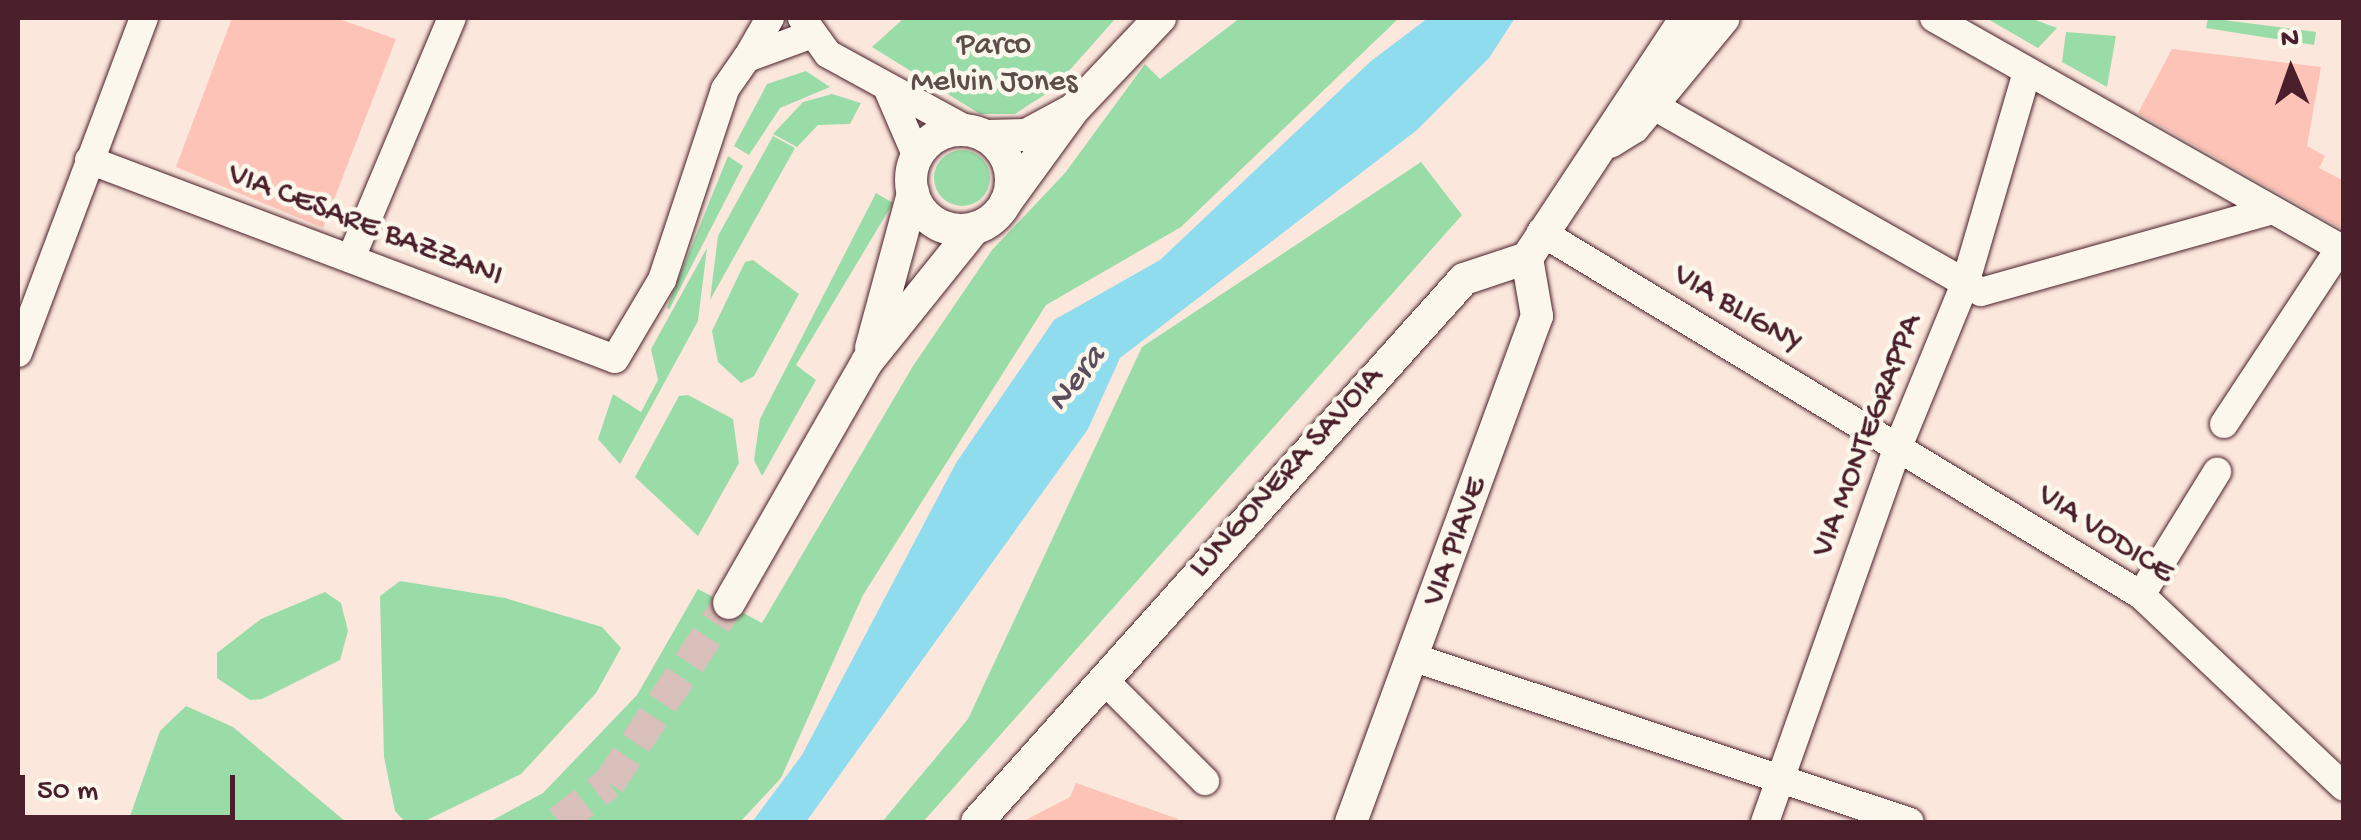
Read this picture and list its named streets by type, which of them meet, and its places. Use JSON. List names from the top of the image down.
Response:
{
  "streets": {
    "street": [
      "VIA CESARE BAZZANI",
      "VIA BLIGNY",
      "VIA MONTEGRAPPA",
      "LUNGONERA SAVOIA",
      "VIA VODICE",
      "VIA PIAVE"
    ]
  },
  "crossings": [
    ["VIA BLIGNY", "VIA MONTEGRAPPA"],
    ["VIA BLIGNY", "LUNGONERA SAVOIA"],
    ["VIA BLIGNY", "VIA VODICE"],
    ["VIA BLIGNY", "VIA PIAVE"],
    ["VIA MONTEGRAPPA", "VIA VODICE"],
    ["LUNGONERA SAVOIA", "VIA PIAVE"]
  ],
  "water": ["Nera"],
  "parks": ["Parco Melvin Jones"],
  "scale_bar": "50 m",
  "north": "top"
}
